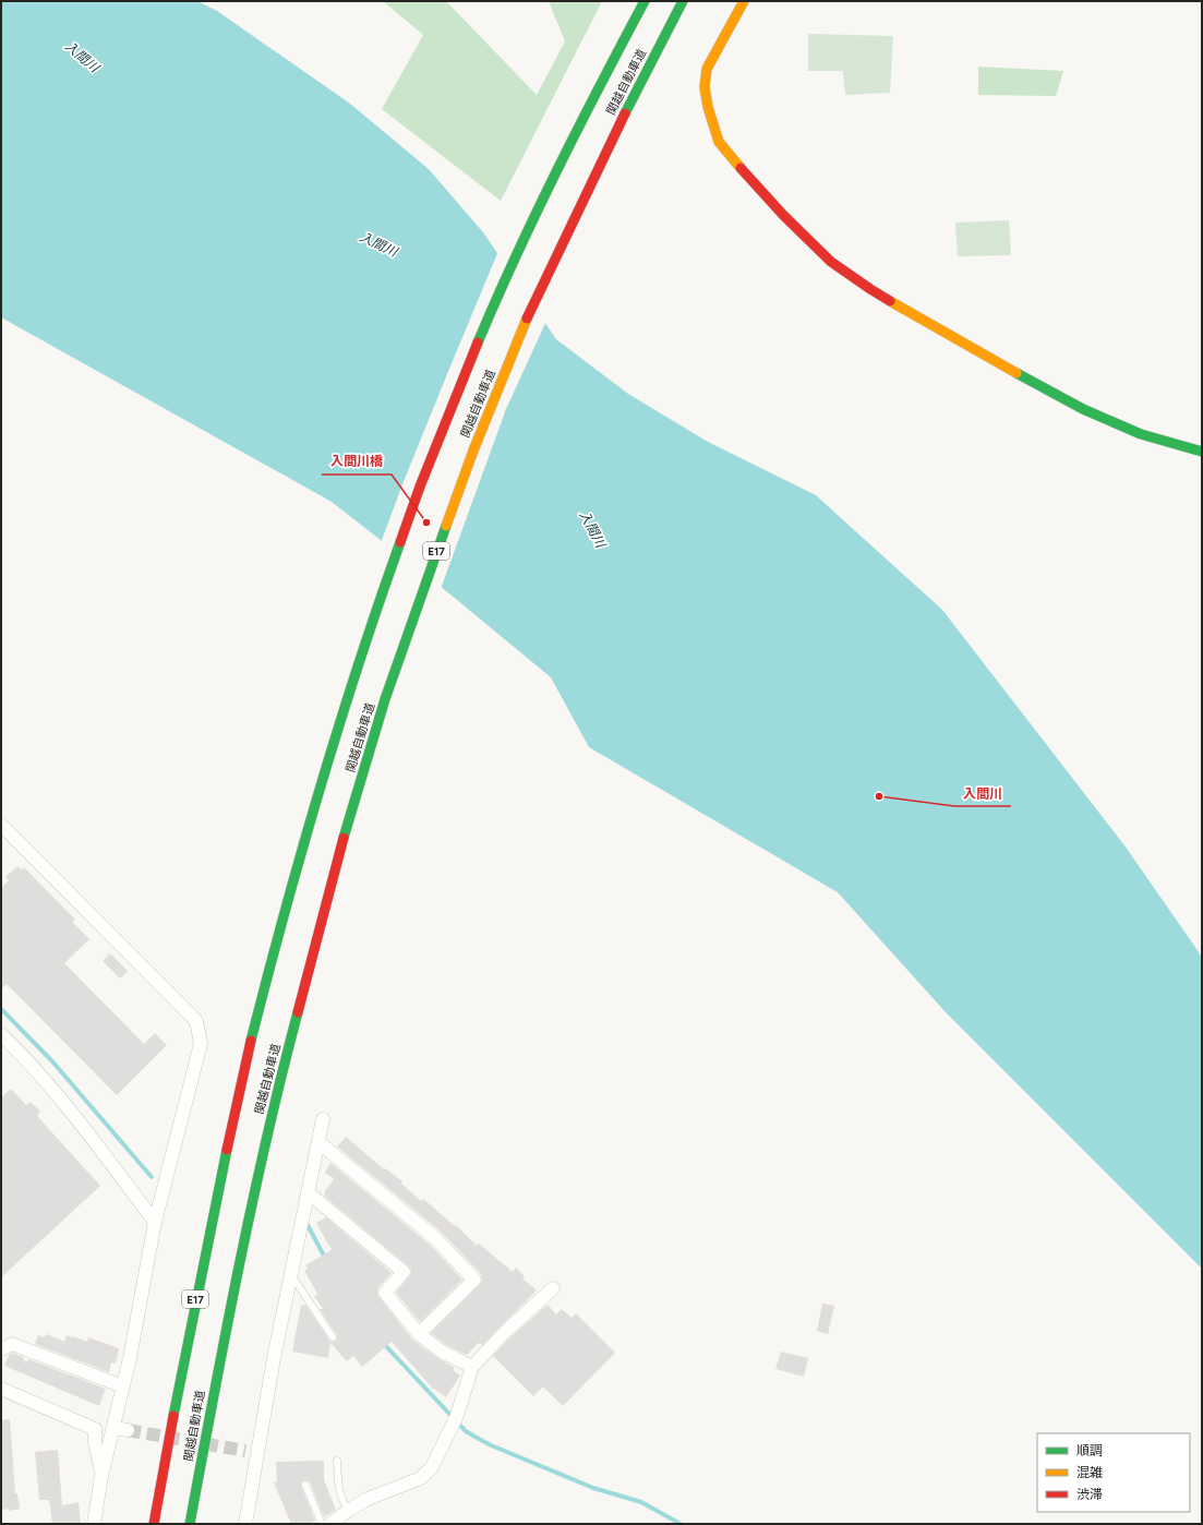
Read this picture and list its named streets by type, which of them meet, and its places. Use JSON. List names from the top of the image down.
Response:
{
  "streets": {
    "main road": ["関越自動車道", "E17"]
  },
  "water": ["入間川"],
  "places": ["入間川橋", "入間川"],
  "legend": ["順調", "混雑", "渋滞"]
}
